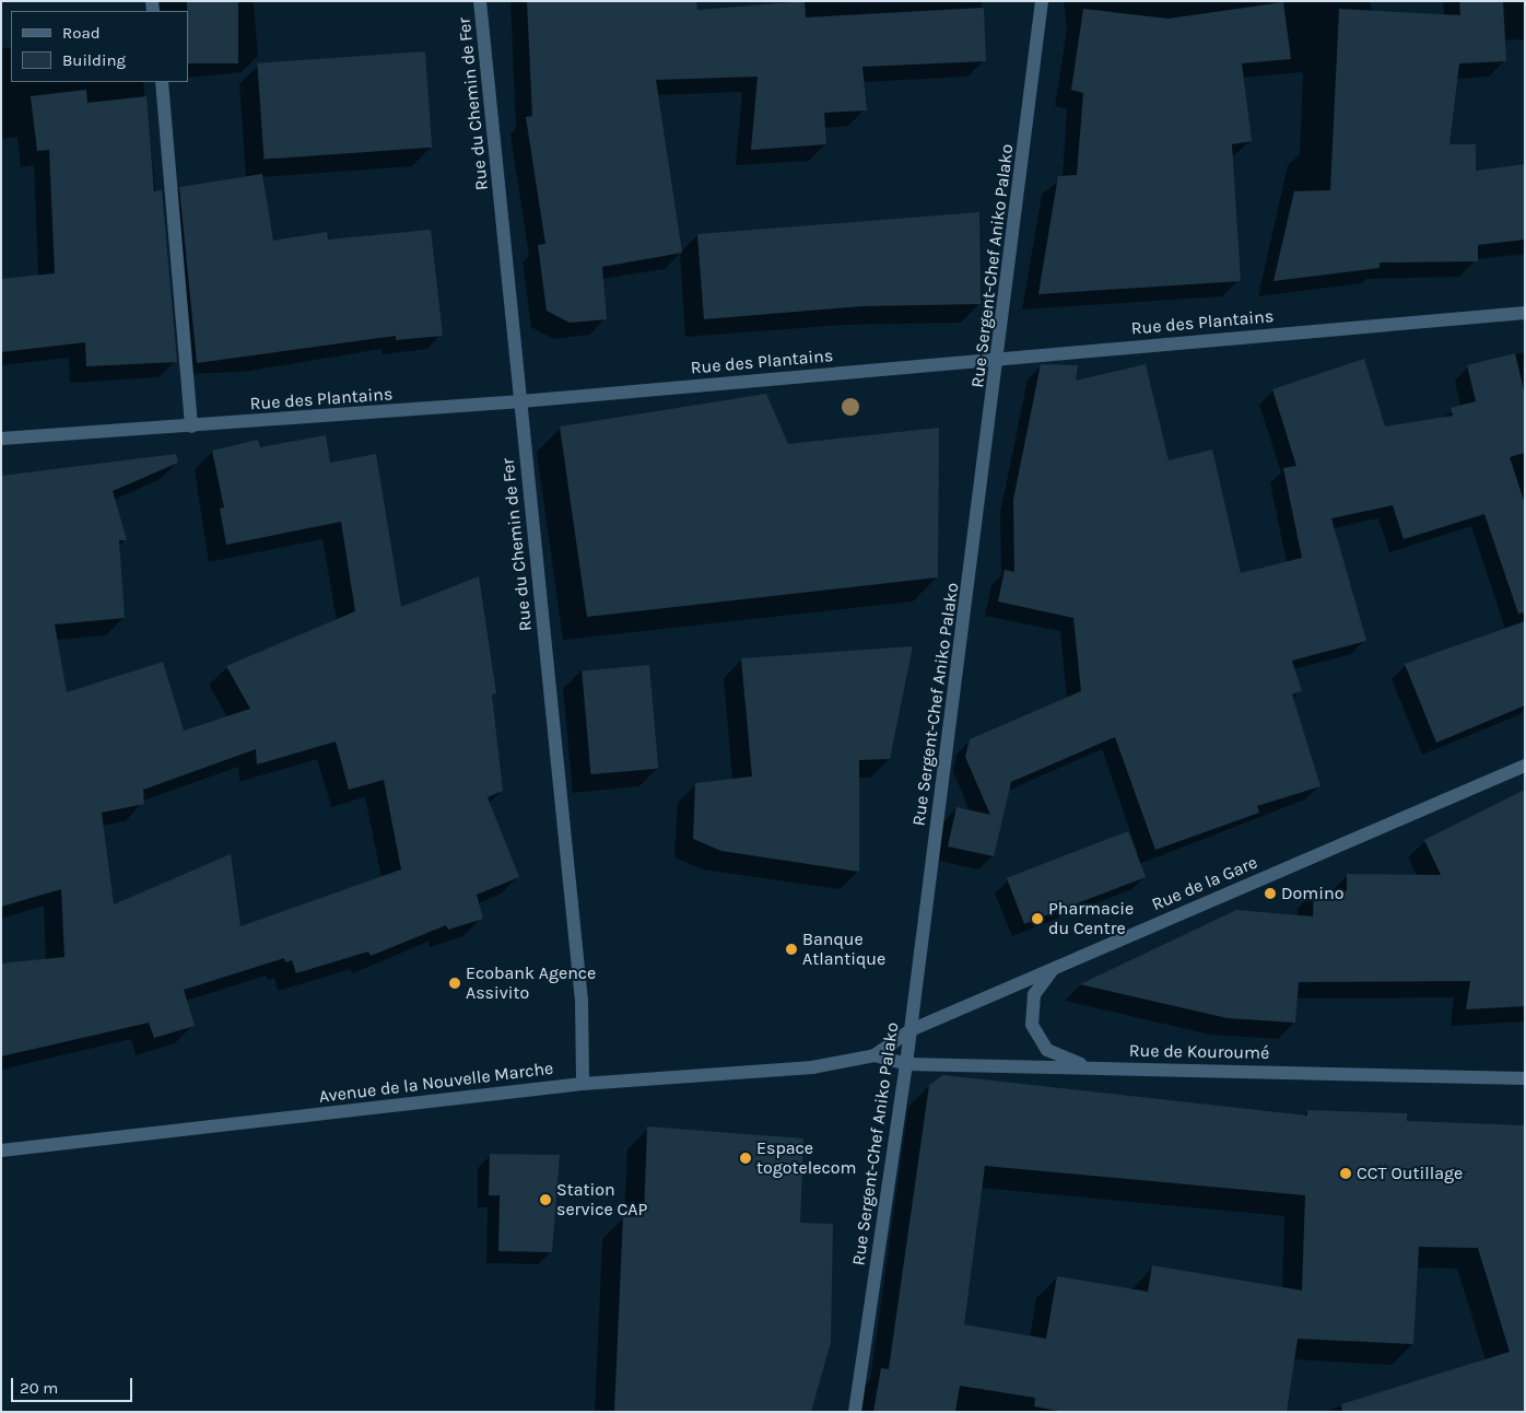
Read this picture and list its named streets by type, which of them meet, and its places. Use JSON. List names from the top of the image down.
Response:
{
  "streets": {
    "street": [
      "Rue du Chemin de Fer",
      "Rue Sergent-Chef Aniko Palako",
      "Rue des Plantains",
      "Rue de la Gare",
      "Rue de Kouroumé",
      "Avenue de la Nouvelle Marche"
    ]
  },
  "crossings": [
    ["Rue du Chemin de Fer", "Rue des Plantains"],
    ["Rue du Chemin de Fer", "Avenue de la Nouvelle Marche"],
    ["Rue Sergent-Chef Aniko Palako", "Rue des Plantains"],
    ["Rue Sergent-Chef Aniko Palako", "Rue de la Gare"],
    ["Rue Sergent-Chef Aniko Palako", "Rue de Kouroumé"],
    ["Rue de la Gare", "Rue de Kouroumé"],
    ["Rue de la Gare", "Avenue de la Nouvelle Marche"],
    ["Rue de Kouroumé", "Avenue de la Nouvelle Marche"]
  ],
  "places": [
    "Domino",
    "Pharmacie du Centre",
    "Banque Atlantique",
    "Ecobank Agence Assivito",
    "Espace togotelecom",
    "CCT Outillage",
    "Station service CAP"
  ],
  "legend": ["Road", "Building"],
  "scale_bar": "20 m"
}
